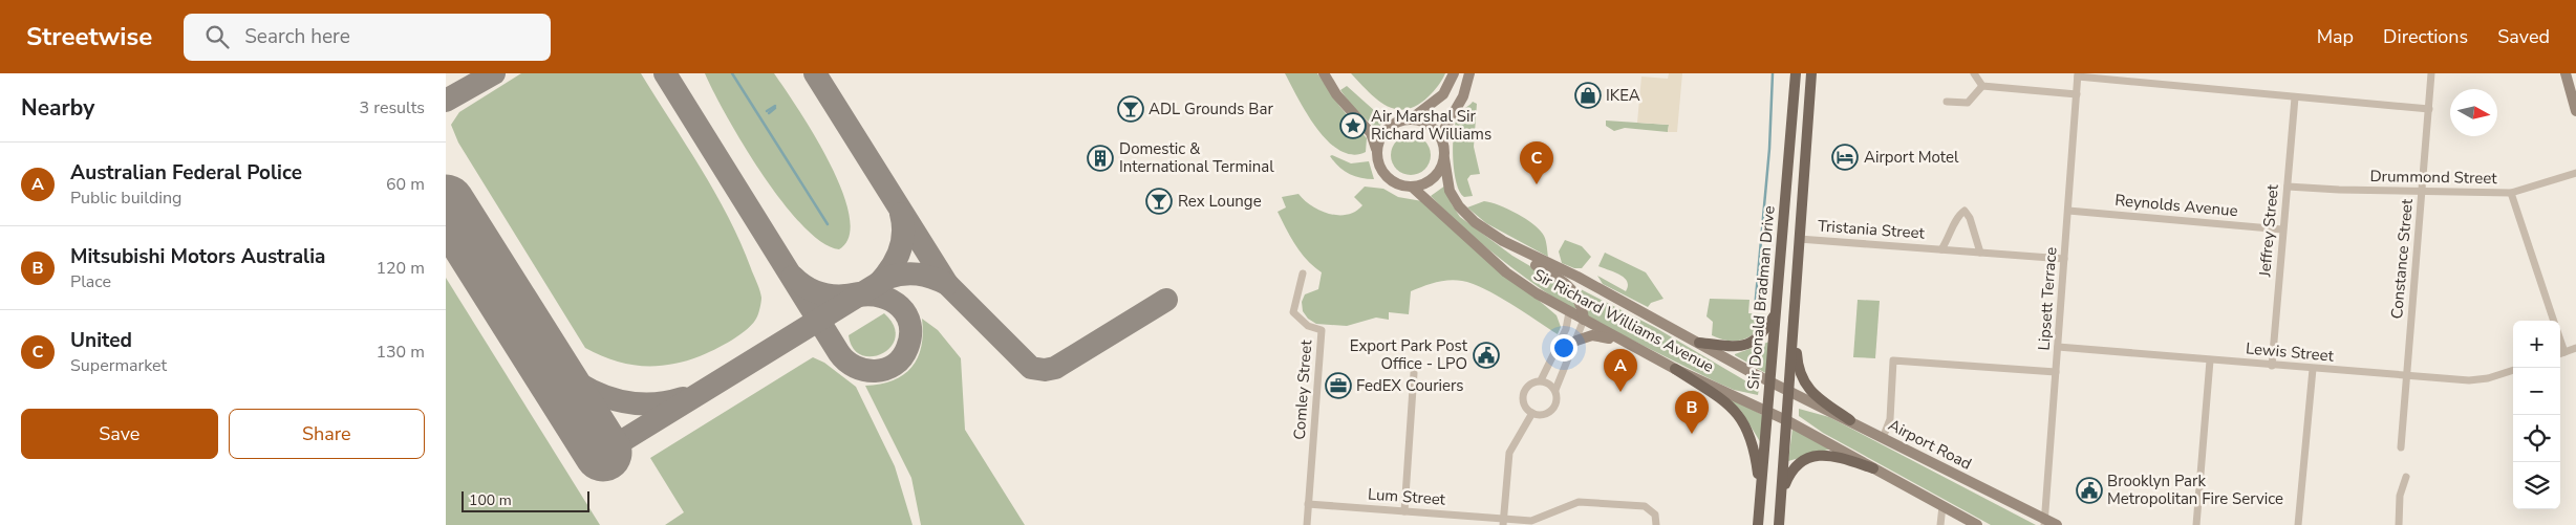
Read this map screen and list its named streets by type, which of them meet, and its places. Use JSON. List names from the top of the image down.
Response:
{
  "streets": {
    "main road": ["Sir Donald Bradman Drive", "Sir Richard Williams Avenue", "Airport Road"],
    "street": [
      "Drummond Street",
      "Reynolds Avenue",
      "Tristania Street",
      "Jeffrey Street",
      "Constance Street",
      "Lipsett Terrace",
      "Lewis Street",
      "Comley Street",
      "Lum Street"
    ]
  },
  "crossings": [
    ["Drummond Street", "Jeffrey Street"],
    ["Drummond Street", "Constance Street"],
    ["Reynolds Avenue", "Jeffrey Street"],
    ["Reynolds Avenue", "Lipsett Terrace"],
    ["Tristania Street", "Sir Donald Bradman Drive"],
    ["Tristania Street", "Lipsett Terrace"],
    ["Jeffrey Street", "Lewis Street"],
    ["Constance Street", "Lewis Street"],
    ["Sir Donald Bradman Drive", "Sir Richard Williams Avenue"],
    ["Sir Donald Bradman Drive", "Airport Road"],
    ["Lipsett Terrace", "Lewis Street"],
    ["Lipsett Terrace", "Airport Road"],
    ["Sir Richard Williams Avenue", "Airport Road"],
    ["Comley Street", "Lum Street"]
  ],
  "places": {
    "shop": ["IKEA"],
    "bar": ["ADL Grounds Bar", "Rex Lounge"],
    "place": ["Air Marshal Sir Richard Williams"],
    "hotel": ["Airport Motel"],
    "building": ["Domestic & International Terminal"],
    "public building": ["Export Park Post Office - LPO", "Brooklyn Park Metropolitan Fire Service"],
    "office": ["FedEX Couriers"]
  },
  "scale_bar": "100 m",
  "north": "right",
  "page": {
    "header": "Streetwise",
    "search": "Search here",
    "nav": ["Map", "Directions", "Saved"],
    "heading": ["Nearby", "3 results"],
    "list": [
      {
        "mark": "A",
        "name": "Australian Federal Police",
        "note": "Public building",
        "value": "60 m"
      },
      {
        "mark": "B",
        "name": "Mitsubishi Motors Australia",
        "note": "Place",
        "value": "120 m"
      },
      {
        "mark": "C",
        "name": "United",
        "note": "Supermarket",
        "value": "130 m"
      }
    ],
    "pins": ["C", "A", "B"],
    "map_buttons": ["+", "−"],
    "buttons": ["Save", "Share"],
    "scale": "100 m"
  }
}
